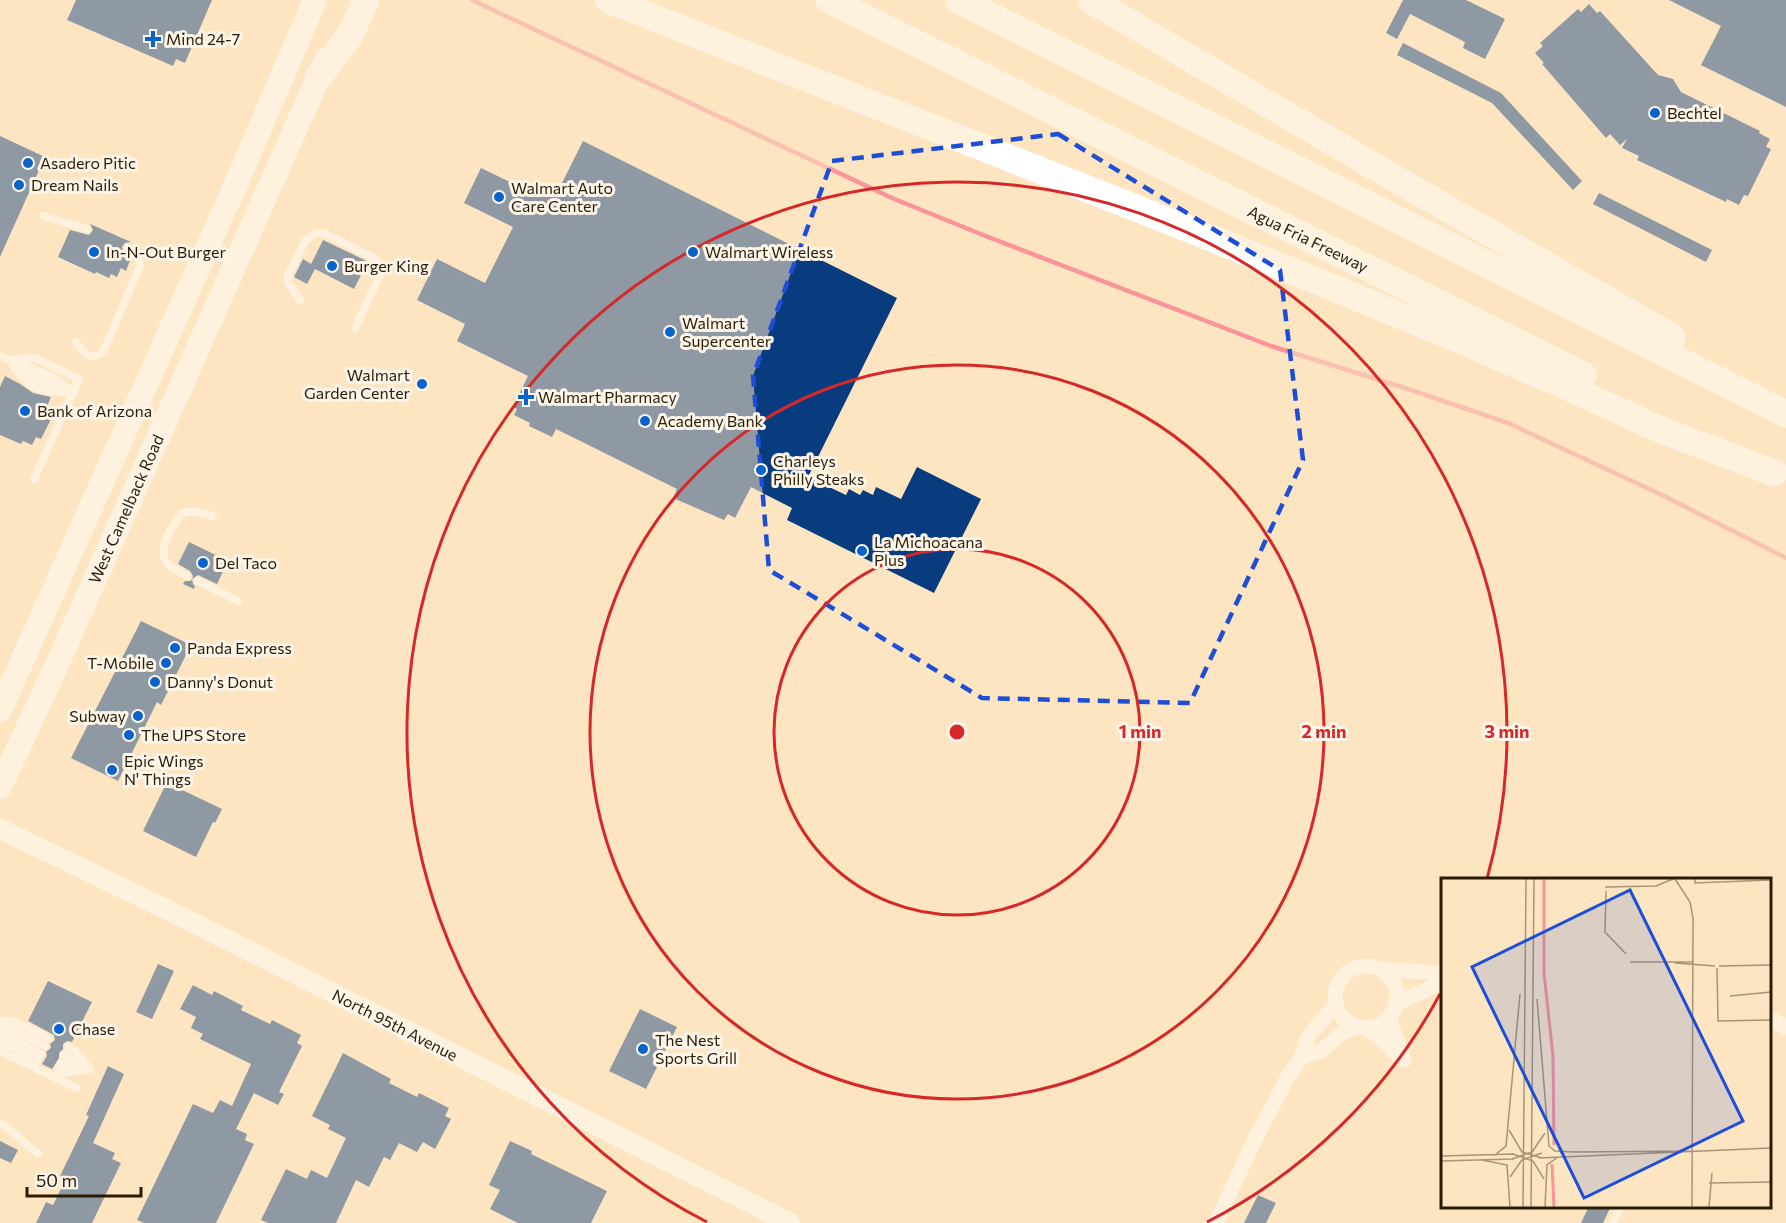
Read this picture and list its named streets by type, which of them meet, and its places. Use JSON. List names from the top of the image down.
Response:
{
  "streets": {
    "highway": ["Agua Fria Freeway"],
    "main road": ["West Camelback Road"],
    "street": ["North 95th Avenue"]
  },
  "places": {
    "health": ["Mind 24-7", "Walmart Pharmacy"],
    "other": [
      "Bechtel",
      "Asadero Pitic",
      "Dream Nails",
      "Walmart Auto Care Center",
      "In-N-Out Burger",
      "Walmart Wireless",
      "Burger King",
      "Walmart Supercenter",
      "Walmart Garden Center",
      "Bank of Arizona",
      "Academy Bank",
      "Charleys Philly Steaks",
      "La Michoacana Plus",
      "Del Taco",
      "Panda Express",
      "T-Mobile",
      "Danny's Donut",
      "Subway",
      "The UPS Store",
      "Epic Wings N' Things",
      "Chase",
      "The Nest Sports Grill"
    ]
  },
  "scale_bar": "50 m",
  "rings": ["1 min", "2 min", "3 min"]
}
